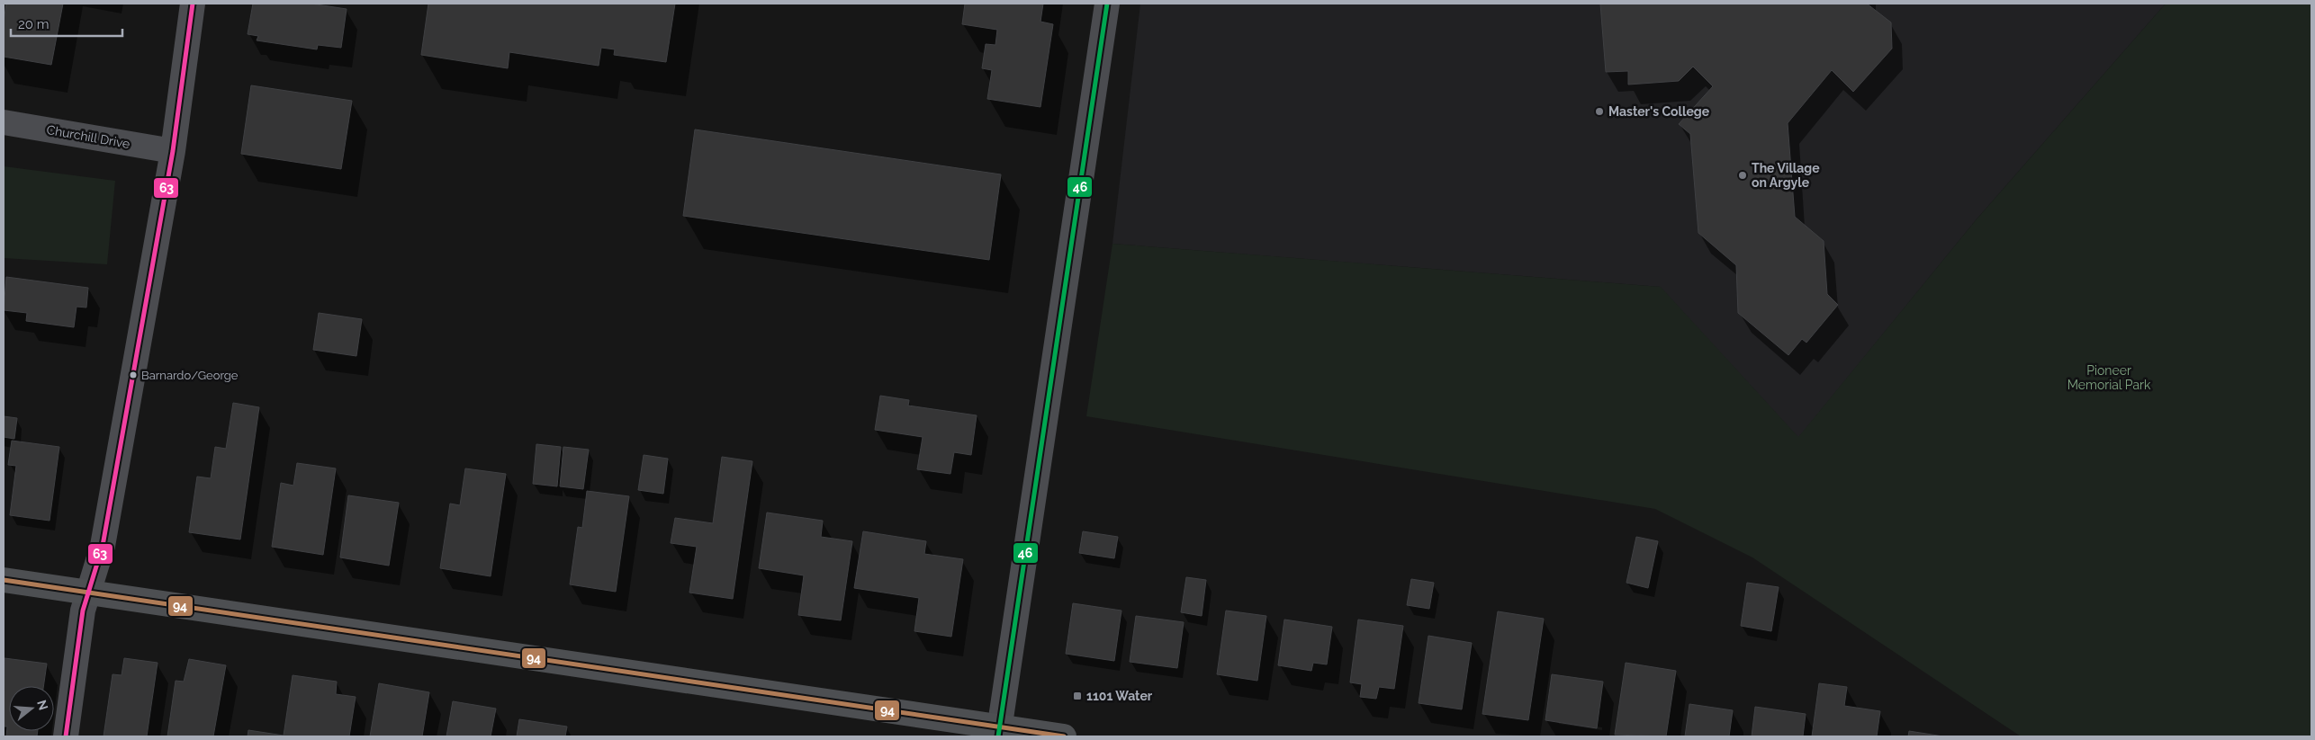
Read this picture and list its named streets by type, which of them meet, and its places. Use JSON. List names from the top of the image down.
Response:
{
  "streets": {
    "street": ["Churchill Drive"]
  },
  "parks": ["Pioneer Memorial Park"],
  "places": {
    "other": ["Master's College", "The Village on Argyle", "Barnardo/George"],
    "transit": ["1101 Water"]
  },
  "lines": ["transit line 63", "transit line 46", "transit line 94"],
  "scale_bar": "20 m",
  "north": "right"
}
